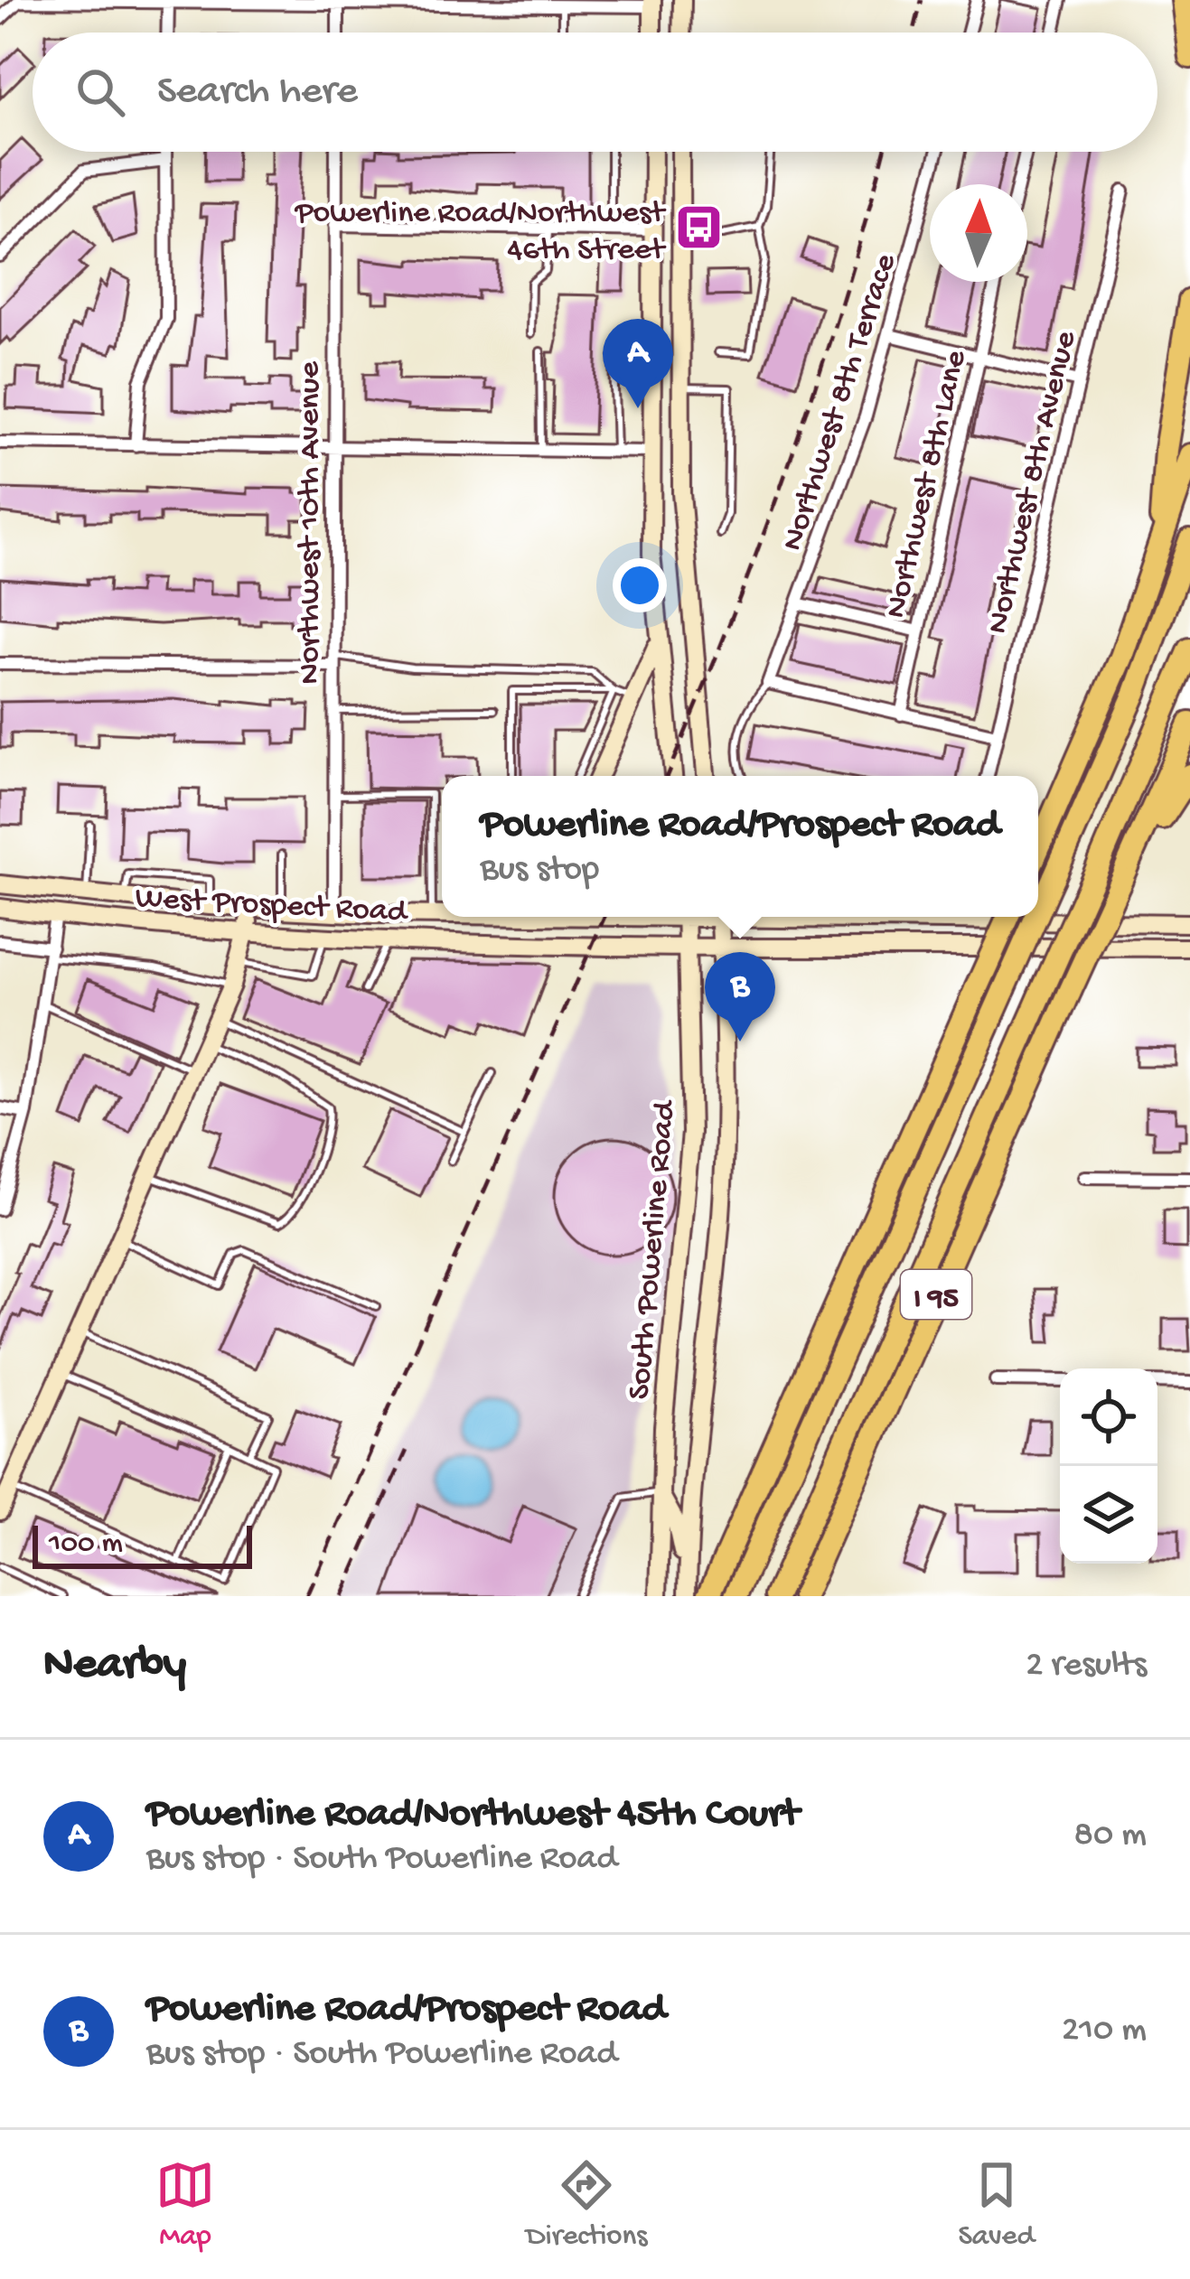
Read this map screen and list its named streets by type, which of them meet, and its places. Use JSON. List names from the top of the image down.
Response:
{
  "streets": {
    "highway": ["I 95"],
    "main road": ["West Prospect Road", "South Powerline Road"],
    "street": [
      "Northwest 8th Terrace",
      "Northwest 8th Avenue",
      "Northwest 8th Lane",
      "Northwest 10th Avenue"
    ]
  },
  "crossings": [
    ["Northwest 10th Avenue", "West Prospect Road"],
    ["West Prospect Road", "South Powerline Road"]
  ],
  "places": {
    "bus stop": ["Powerline Road/Northwest 46th Street"]
  },
  "scale_bar": "100 m",
  "north": "top",
  "page": {
    "search": "Search here",
    "pins": ["A", "B"],
    "popup": ["Powerline Road/Prospect Road", "Bus stop"],
    "scale": "100 m",
    "heading": ["Nearby", "2 results"],
    "list": [
      {
        "mark": "A",
        "name": "Powerline Road/Northwest 45th Court",
        "note": "Bus stop · South Powerline Road",
        "value": "80 m"
      },
      {
        "mark": "B",
        "name": "Powerline Road/Prospect Road",
        "note": "Bus stop · South Powerline Road",
        "value": "210 m"
      }
    ],
    "nav": ["Map", "Directions", "Saved"]
  }
}
